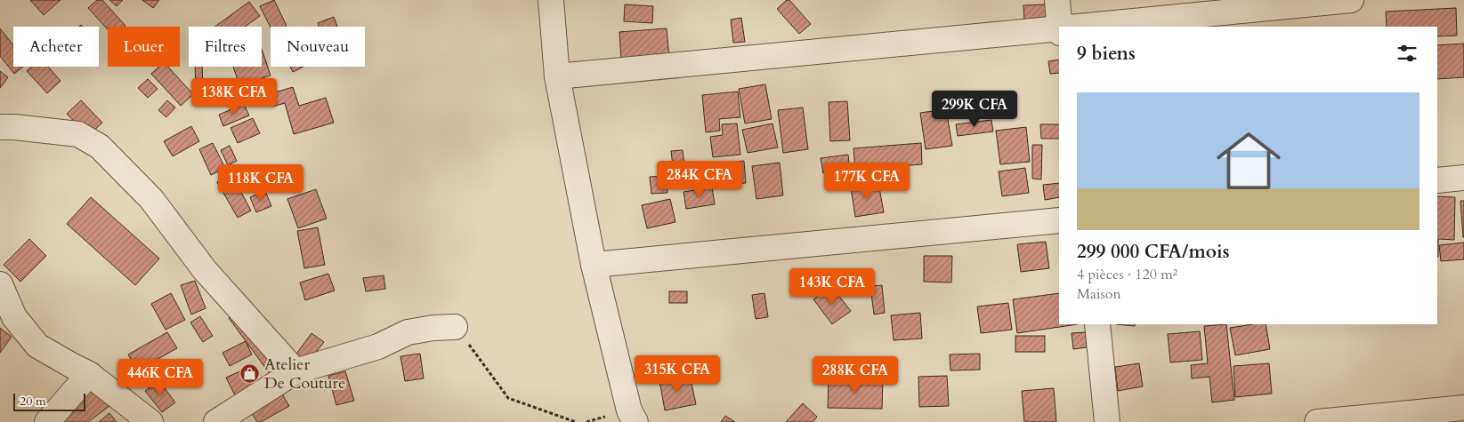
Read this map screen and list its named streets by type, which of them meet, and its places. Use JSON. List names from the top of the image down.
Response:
{
  "places": {
    "shop": ["Atelier De Couture"]
  },
  "scale_bar": "20 m",
  "page": {
    "chip": [
      "Acheter",
      "Louer",
      "Filtres",
      "Nouveau"
    ],
    "heading": "9 biens",
    "price": [
      "138K CFA",
      "299K CFA",
      "284K CFA",
      "177K CFA",
      "118K CFA",
      "143K CFA",
      "315K CFA",
      "288K CFA",
      "446K CFA"
    ],
    "list": [
      {
        "name": "299 000 CFA/mois",
        "note": "4 pièces · 120 m² · Maison"
      }
    ],
    "scale": "20 m"
  }
}
